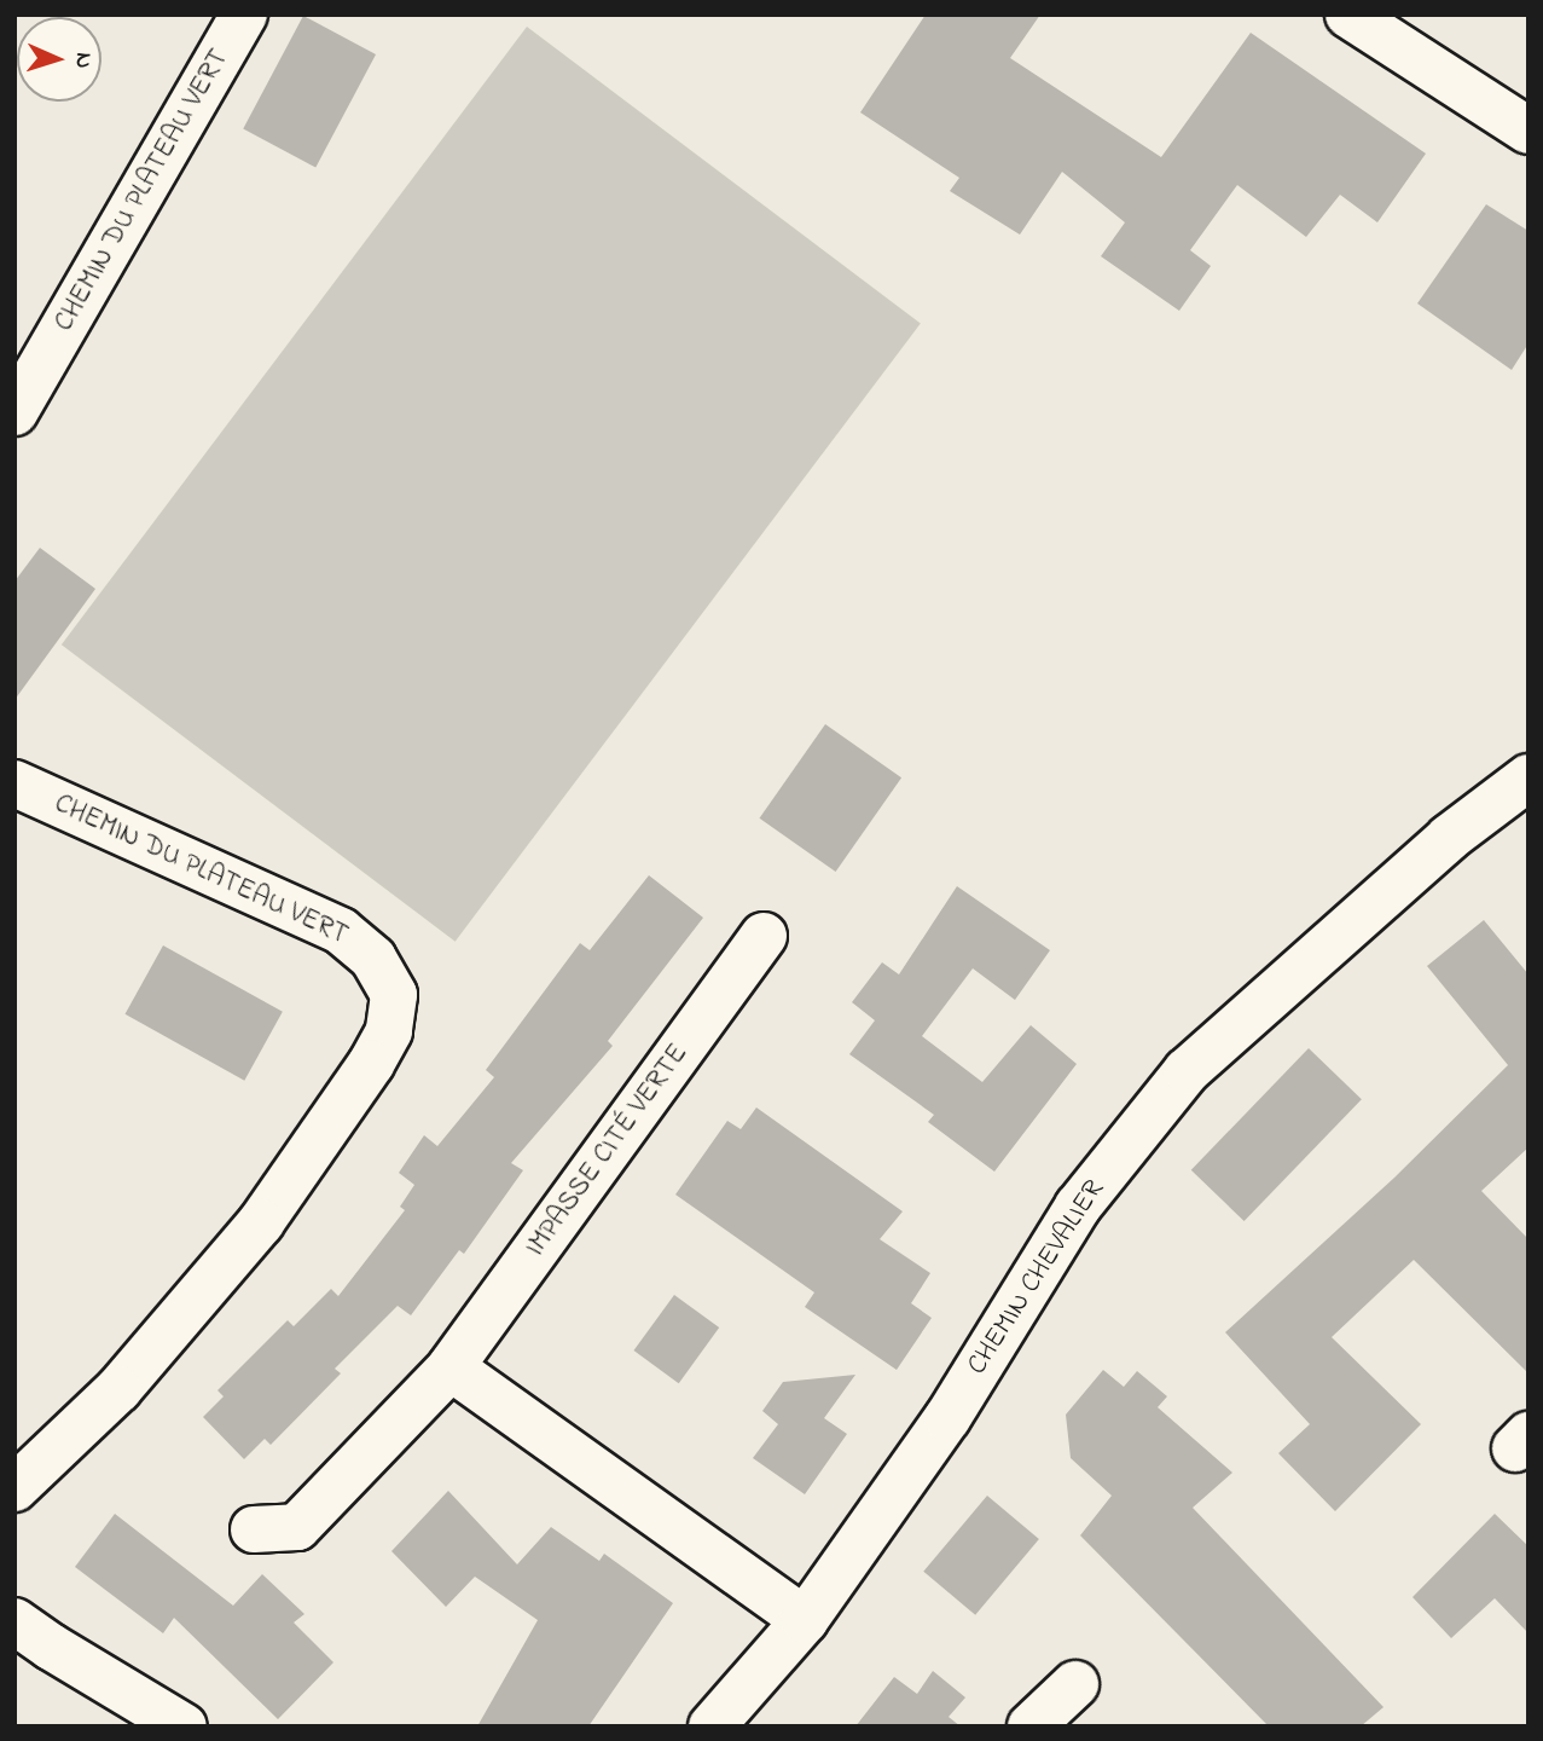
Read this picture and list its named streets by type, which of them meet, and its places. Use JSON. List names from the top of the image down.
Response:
{
  "streets": {
    "street": ["CHEMIN DU PLATEAU VERT", "IMPASSE CITÉ VERTE", "CHEMIN CHEVALIER"]
  },
  "north": "right"
}
